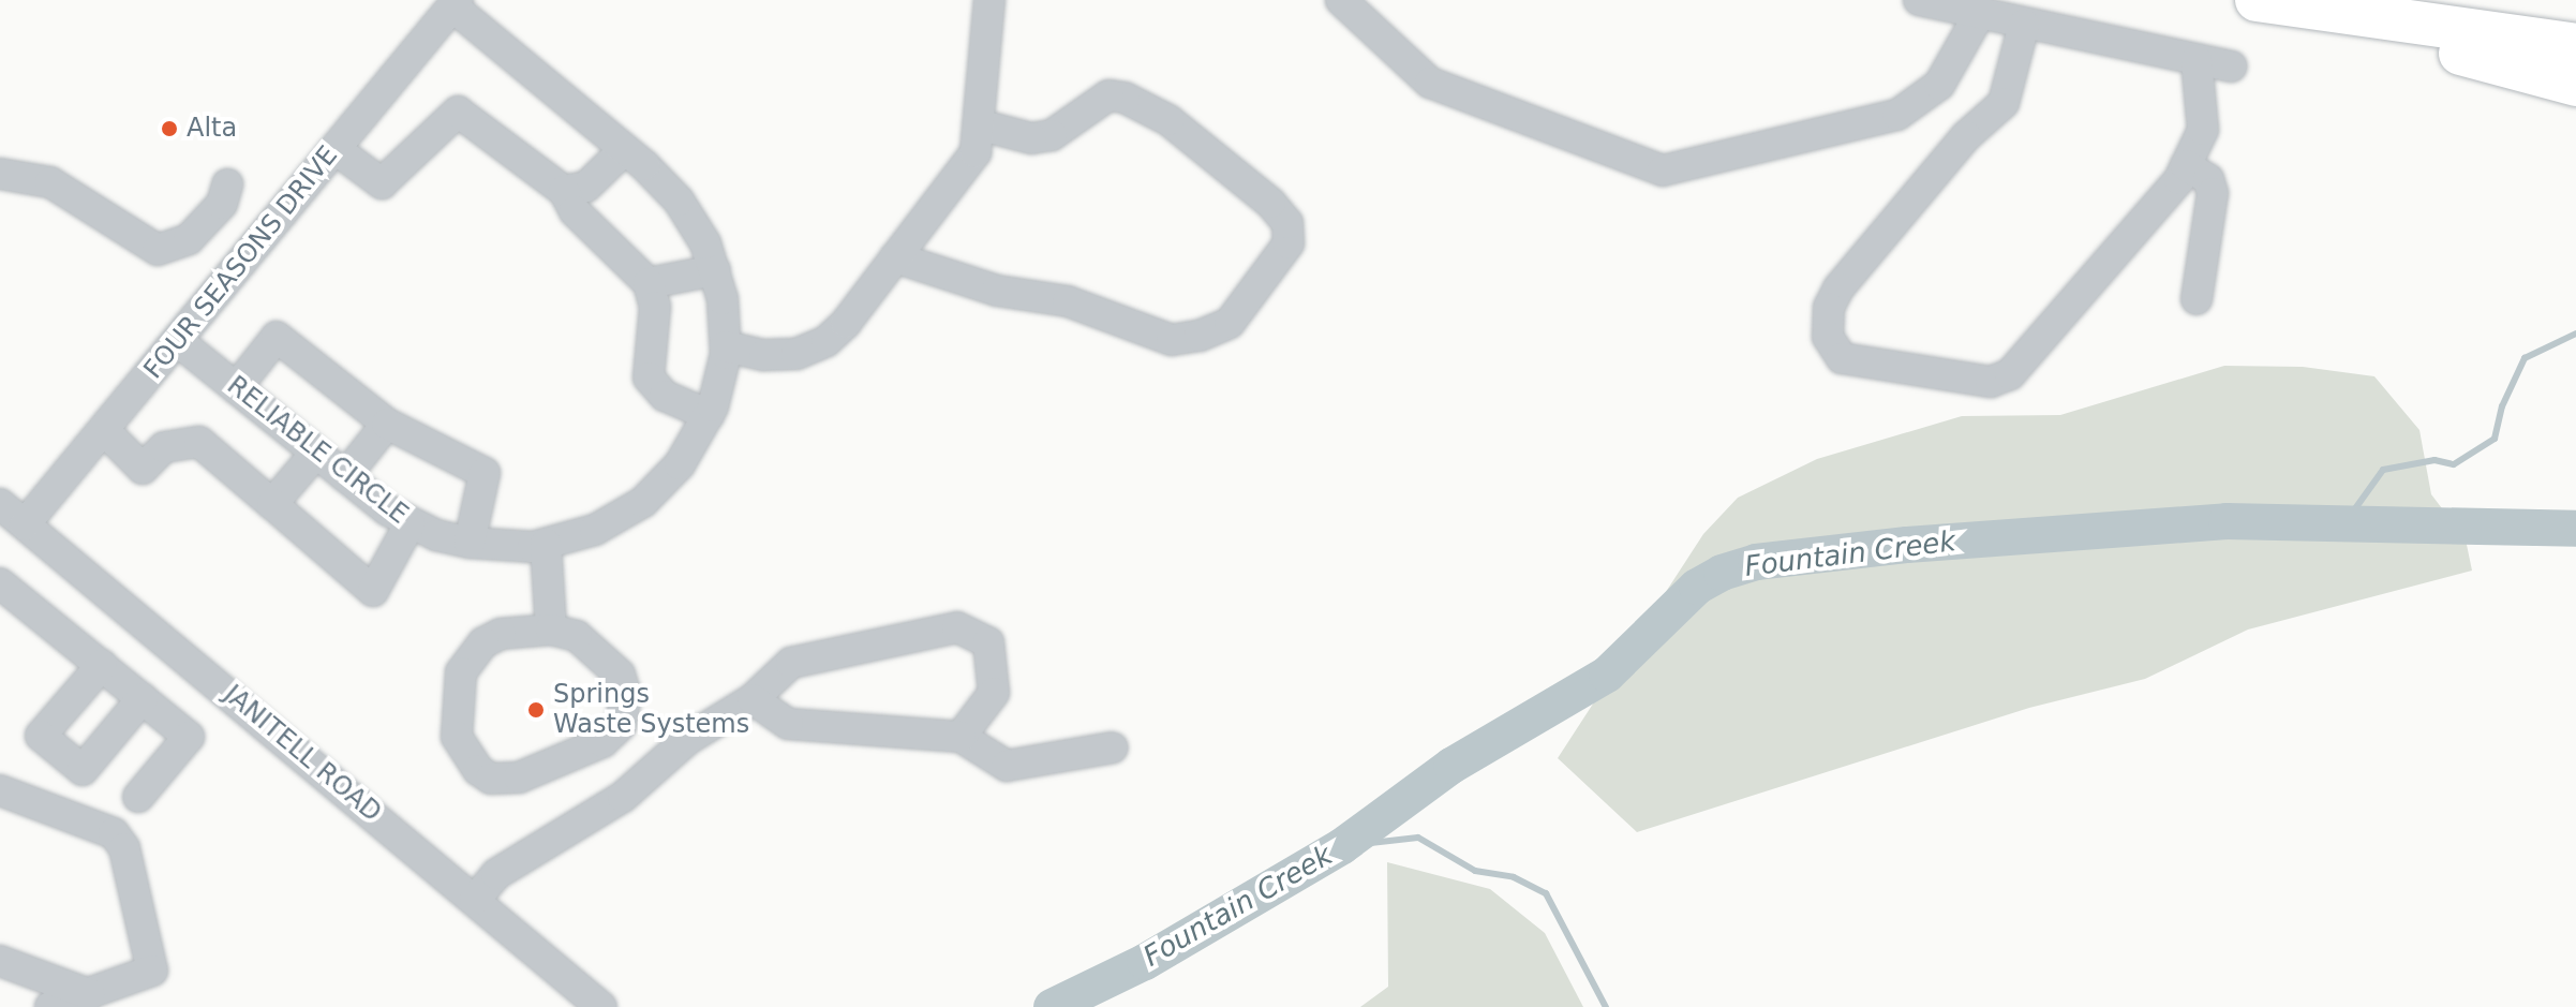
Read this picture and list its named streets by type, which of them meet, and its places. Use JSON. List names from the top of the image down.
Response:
{
  "streets": {
    "street": ["FOUR SEASONS DRIVE", "RELIABLE CIRCLE", "JANITELL ROAD"]
  },
  "crossings": [
    ["FOUR SEASONS DRIVE", "RELIABLE CIRCLE"],
    ["FOUR SEASONS DRIVE", "JANITELL ROAD"]
  ],
  "water": ["Fountain Creek"],
  "places": ["Alta", "Springs Waste Systems"]
}
